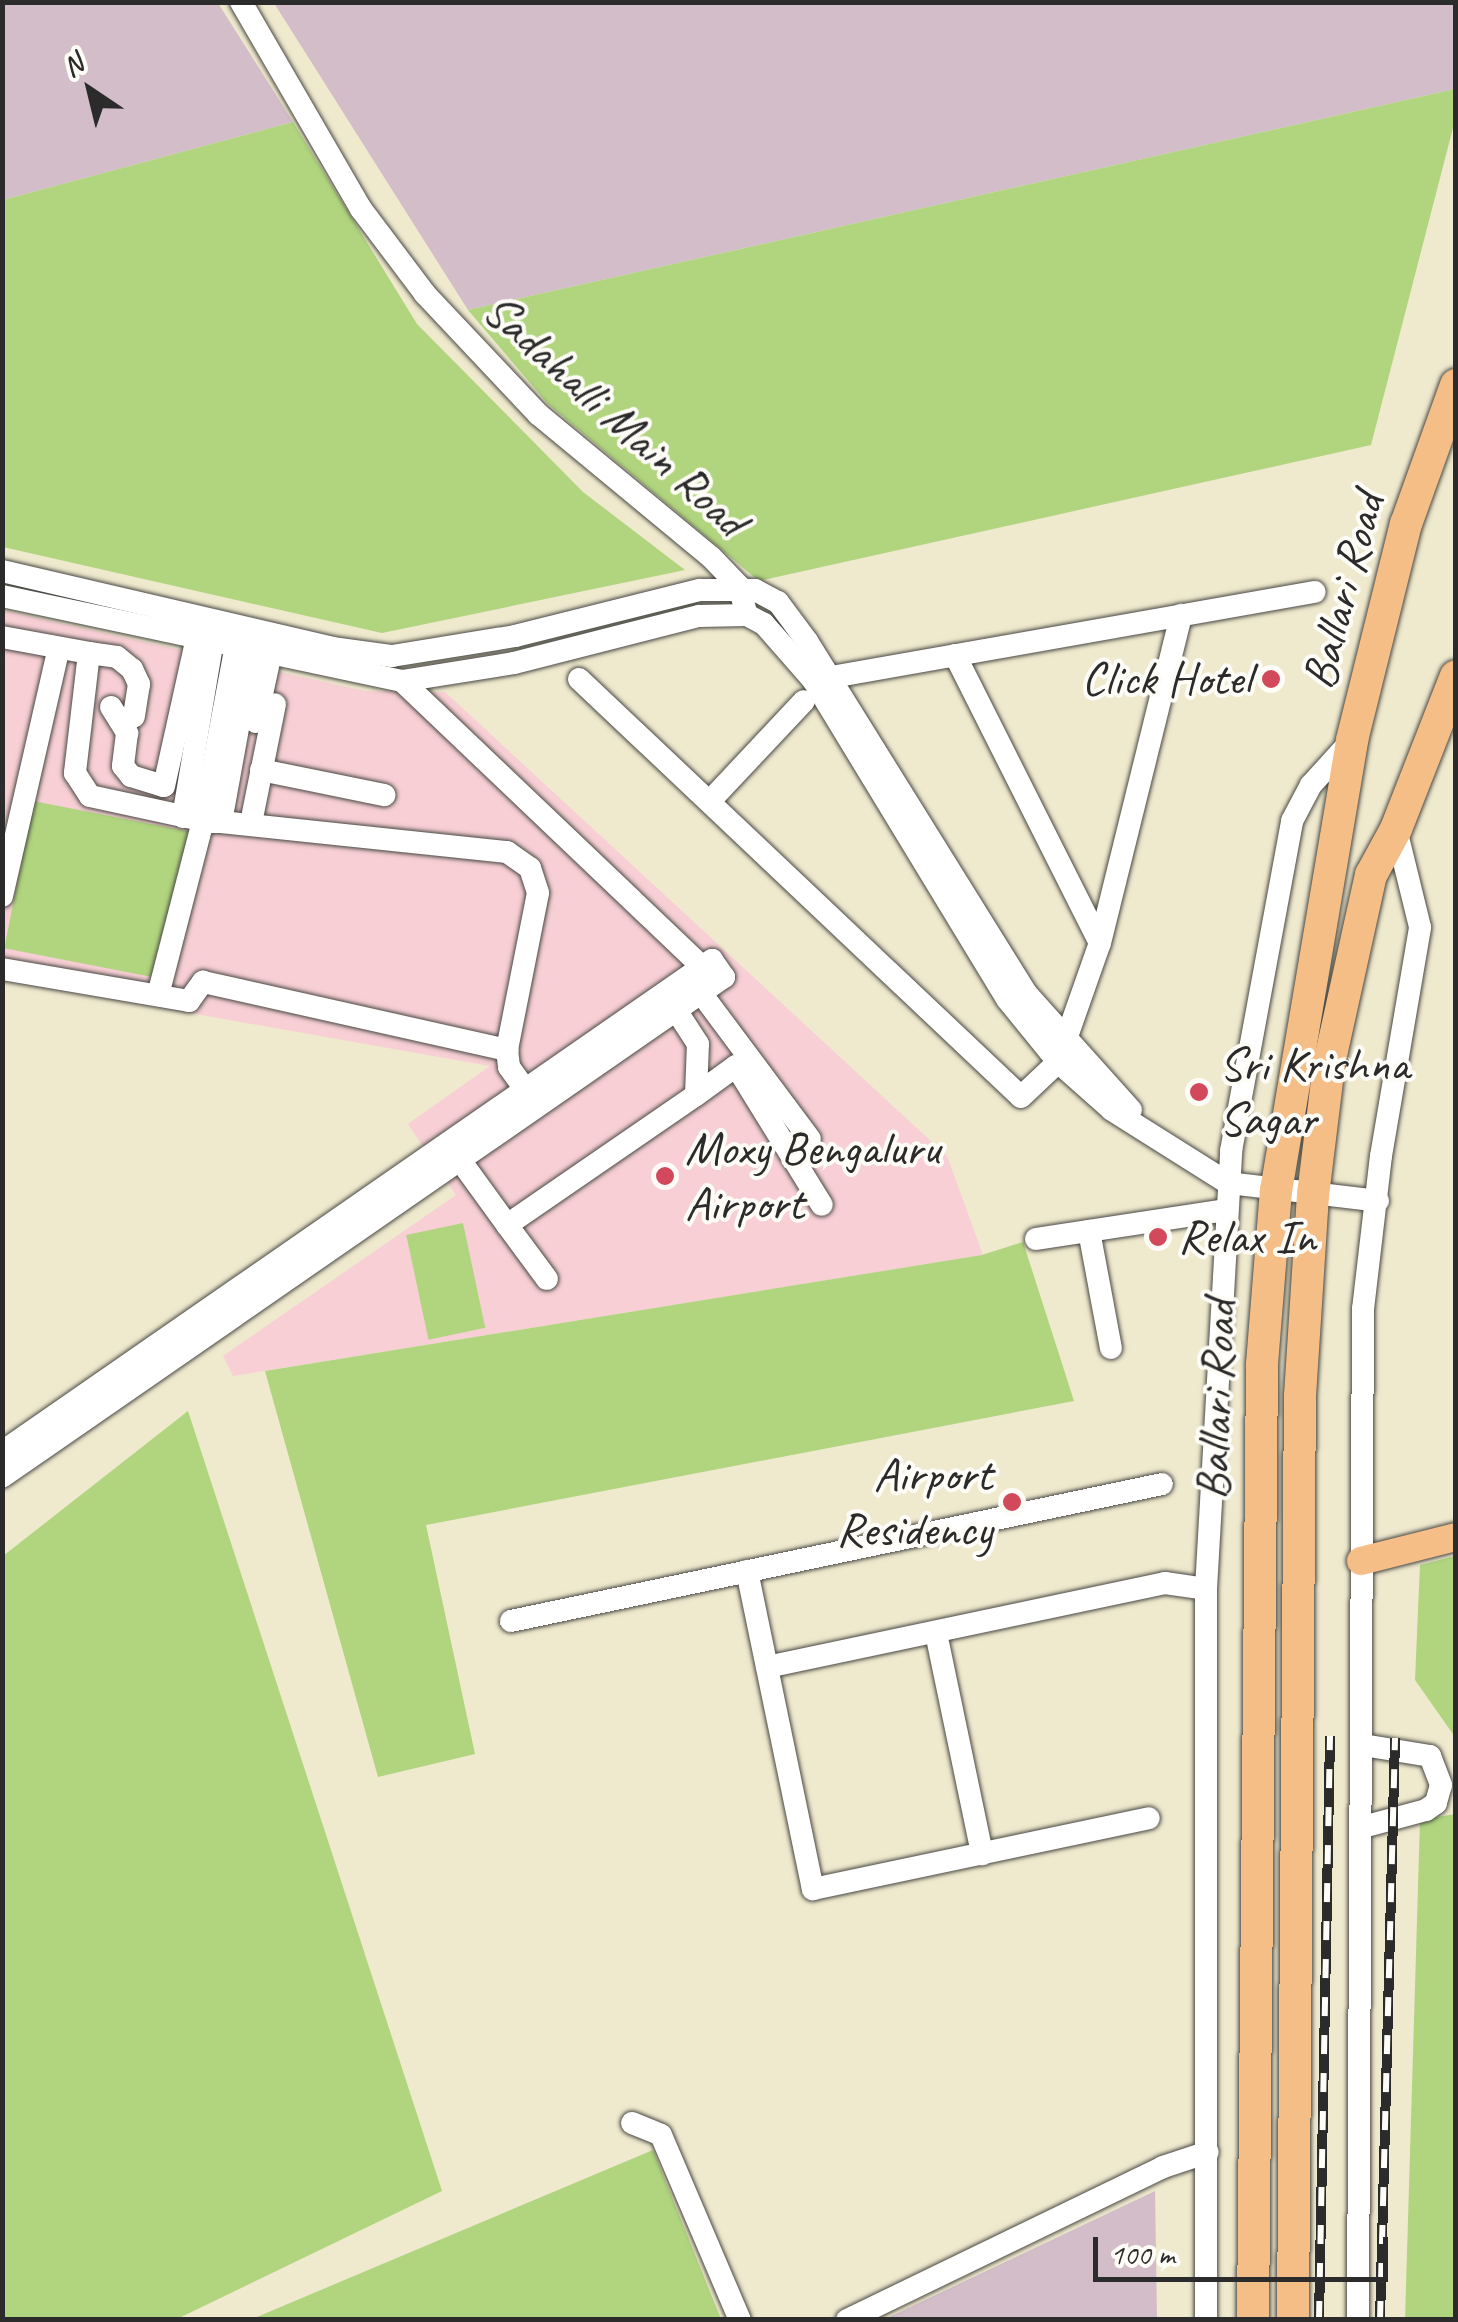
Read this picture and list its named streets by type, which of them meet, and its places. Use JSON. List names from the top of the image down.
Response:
{
  "streets": {
    "highway": ["Ballari Road"],
    "street": ["Sadahalli Main Road"]
  },
  "places": [
    "Click Hotel",
    "Sri Krishna Sagar",
    "Moxy Bengaluru Airport",
    "Relax In",
    "Airport Residency"
  ],
  "scale_bar": "100 m",
  "north": "top left"
}
